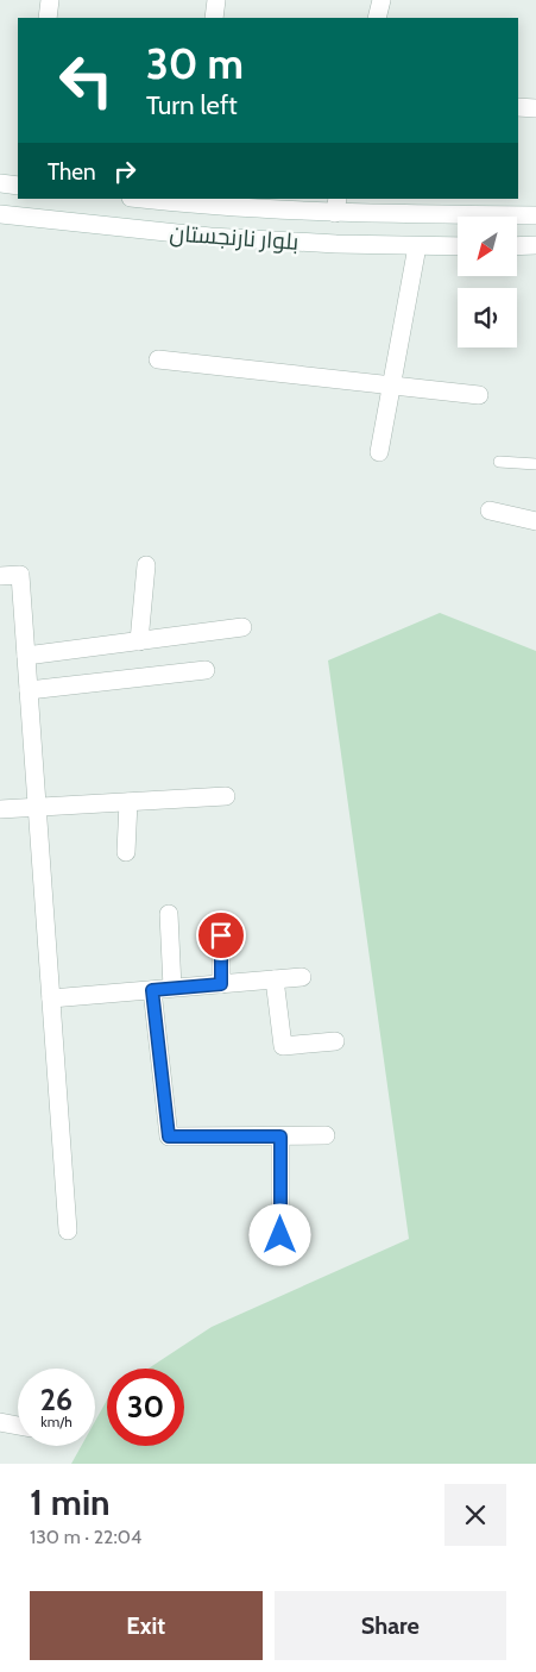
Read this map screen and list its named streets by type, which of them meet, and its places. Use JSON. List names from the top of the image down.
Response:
{
  "streets": {
    "street": ["بلوار نارنجستان"]
  },
  "north": "bottom left",
  "page": {
    "turn": ["30 m", "Turn left"],
    "then": "Then",
    "speed": "26 km/h",
    "limit": "30",
    "heading": ["1 min", "130 m · 22:04"],
    "buttons": ["Exit", "Share"]
  }
}
